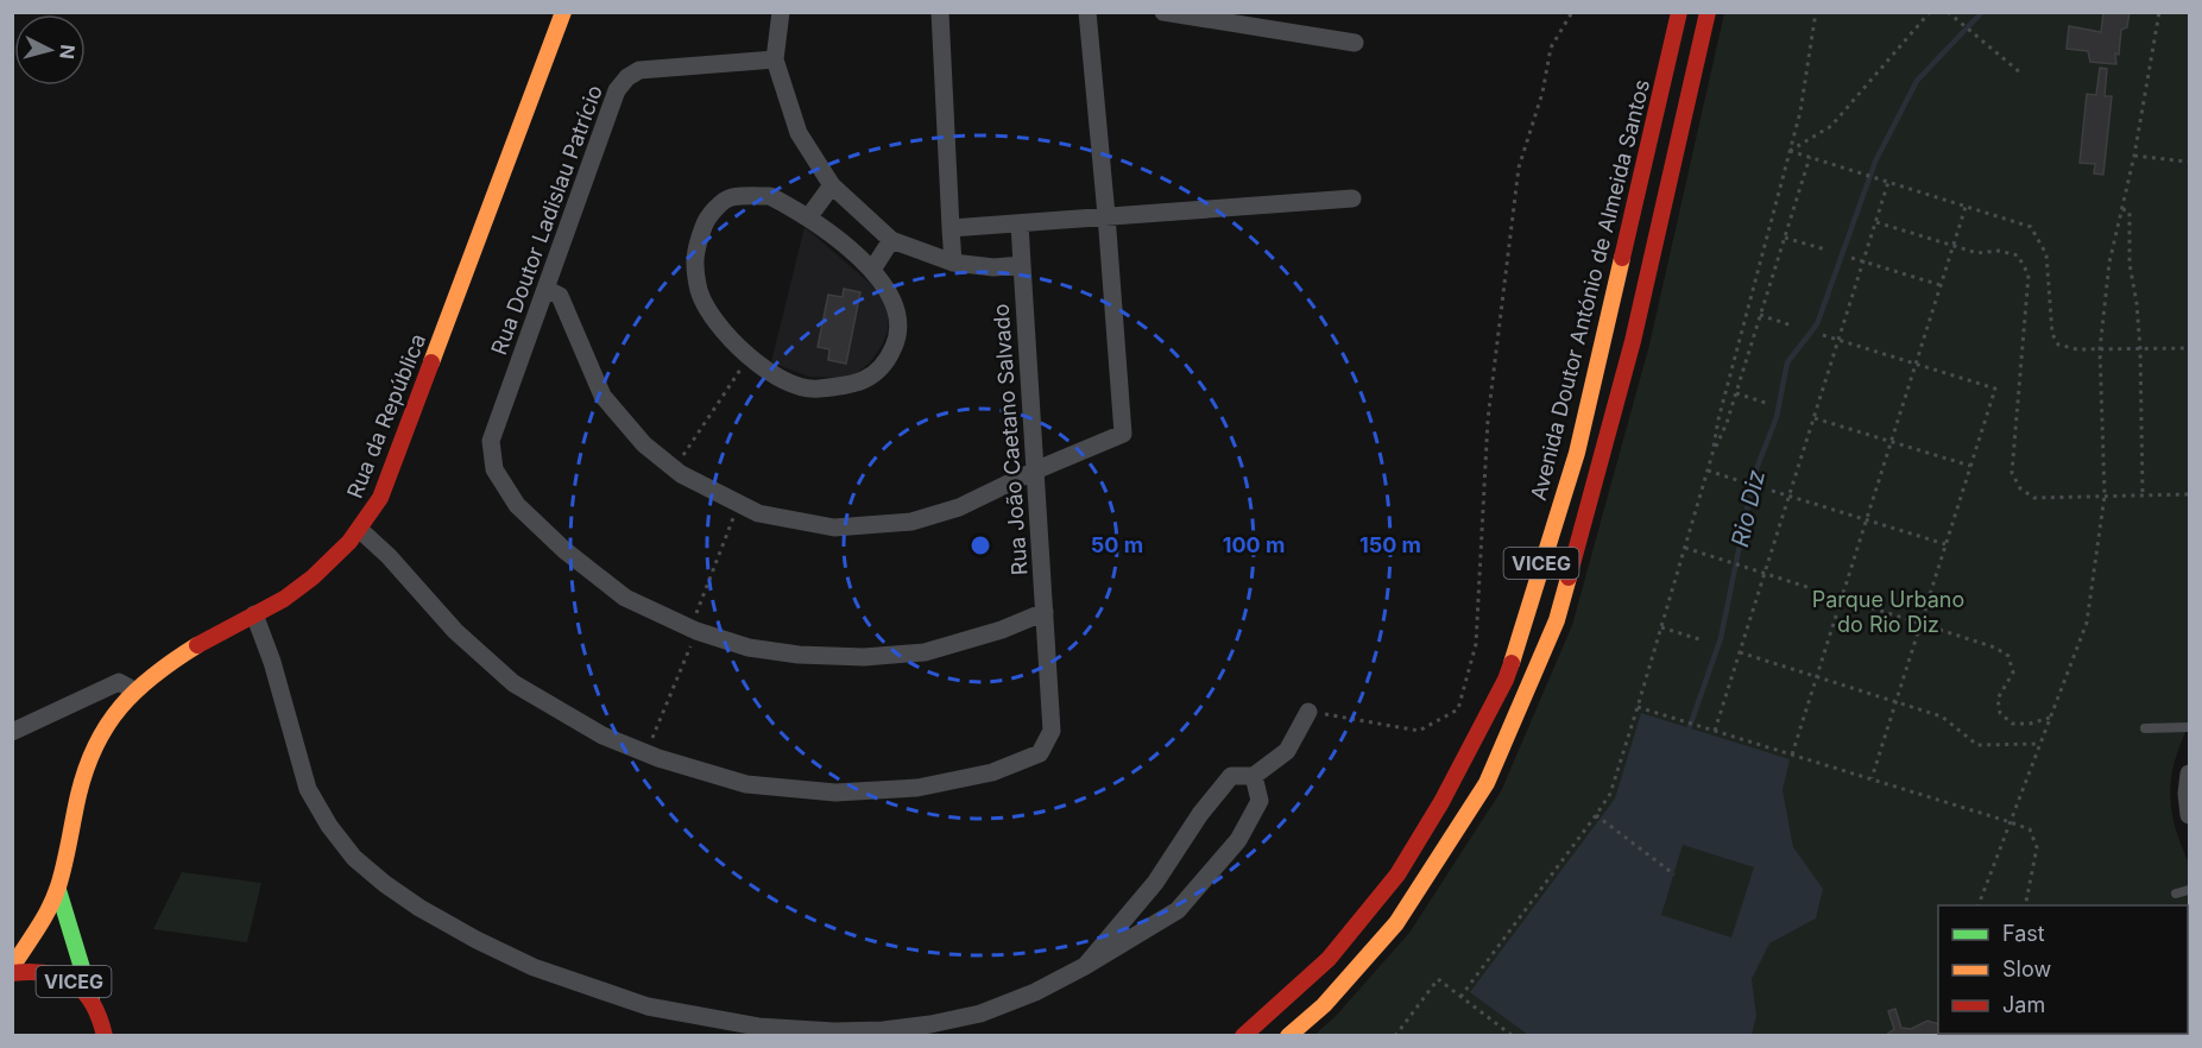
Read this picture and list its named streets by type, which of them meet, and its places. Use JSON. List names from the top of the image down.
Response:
{
  "streets": {
    "main road": ["Avenida Doutor António de Almeida Santos", "Rua da República", "VICEG"],
    "street": ["Rua Doutor Ladislau Patrício", "Rua João Caetano Salvado"]
  },
  "crossings": [
    ["Rua da República", "Rua João Caetano Salvado"]
  ],
  "water": ["Rio Diz"],
  "parks": ["Parque Urbano do Rio Diz"],
  "legend": ["Fast", "Slow", "Jam"],
  "north": "right",
  "rings": ["50 m", "100 m", "150 m"]
}
